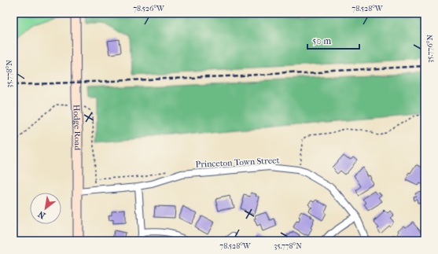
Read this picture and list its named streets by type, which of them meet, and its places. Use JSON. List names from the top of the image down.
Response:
{
  "streets": {
    "main road": ["Hodge Road"],
    "street": ["Princeton Town Street"]
  },
  "crossings": [
    ["Hodge Road", "Princeton Town Street"]
  ],
  "scale_bar": "50 m",
  "north": "bottom left",
  "coordinates": [
    "78.526°W",
    "78.528°W",
    "35.776°N",
    "35.778°N"
  ]
}
